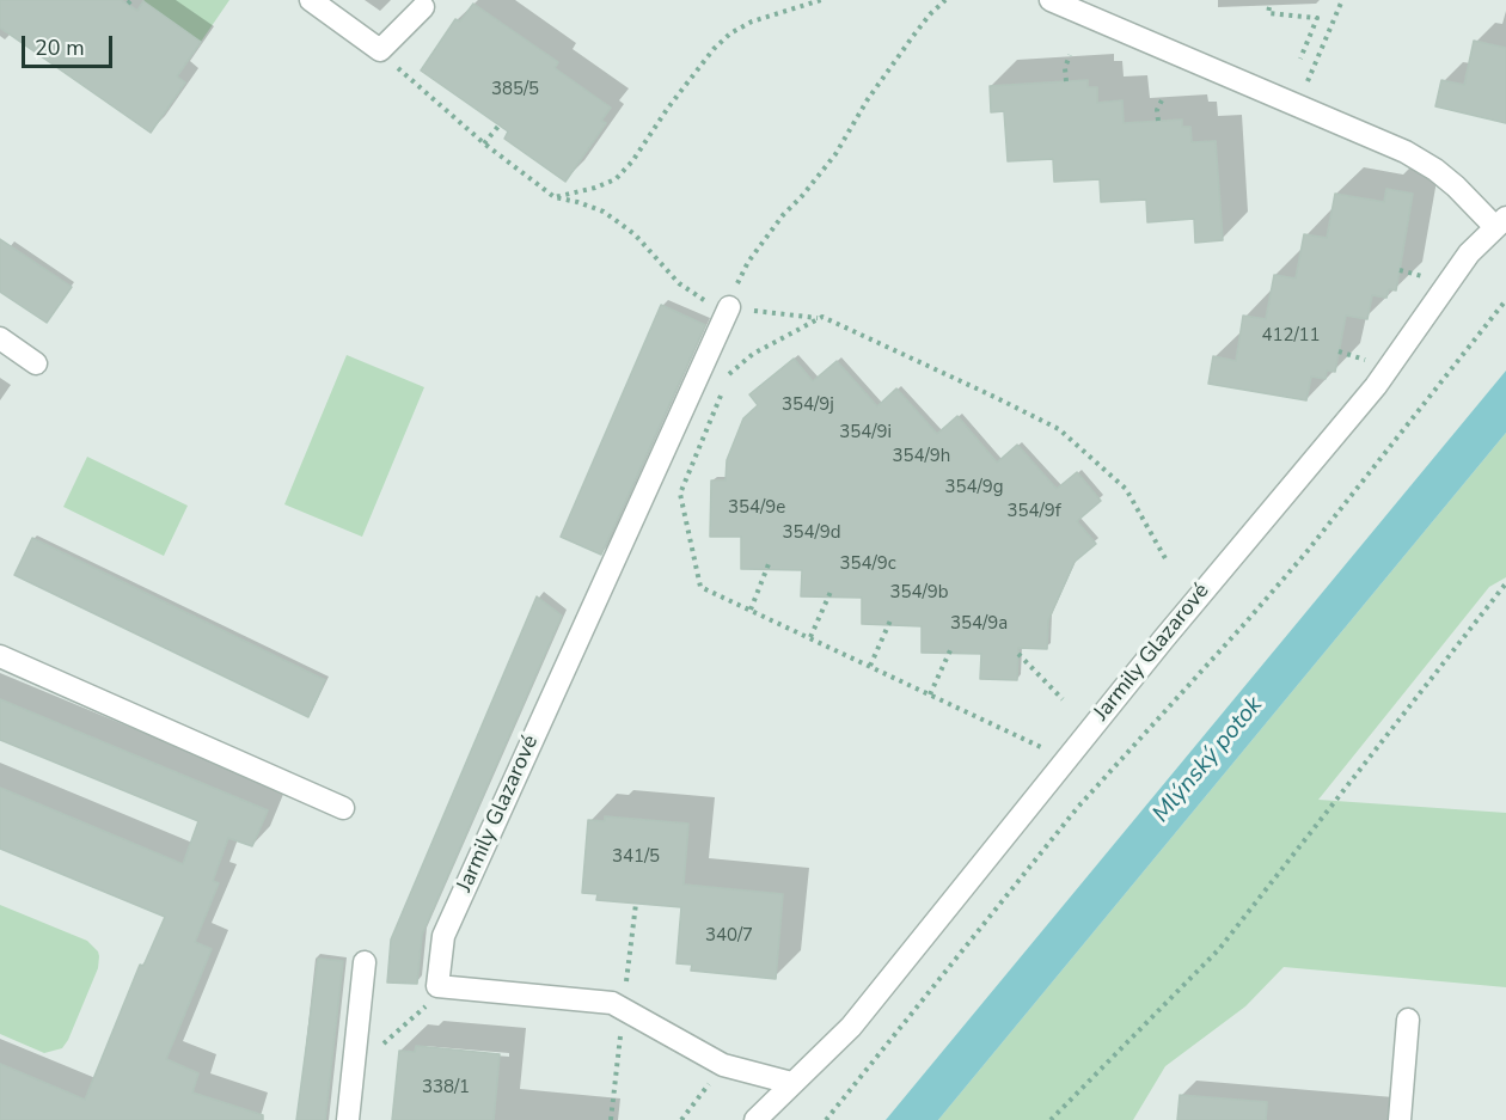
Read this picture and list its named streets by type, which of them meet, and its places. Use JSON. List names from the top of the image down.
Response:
{
  "streets": {
    "street": ["Jarmily Glazarové"]
  },
  "water": ["Mlýnský potok"],
  "house_numbers": [
    "385/5",
    "412/11",
    "354/9j",
    "354/9i",
    "354/9h",
    "354/9g",
    "354/9e",
    "354/9f",
    "354/9d",
    "354/9c",
    "354/9b",
    "354/9a",
    "341/5",
    "340/7",
    "338/1"
  ],
  "scale_bar": "20 m"
}
